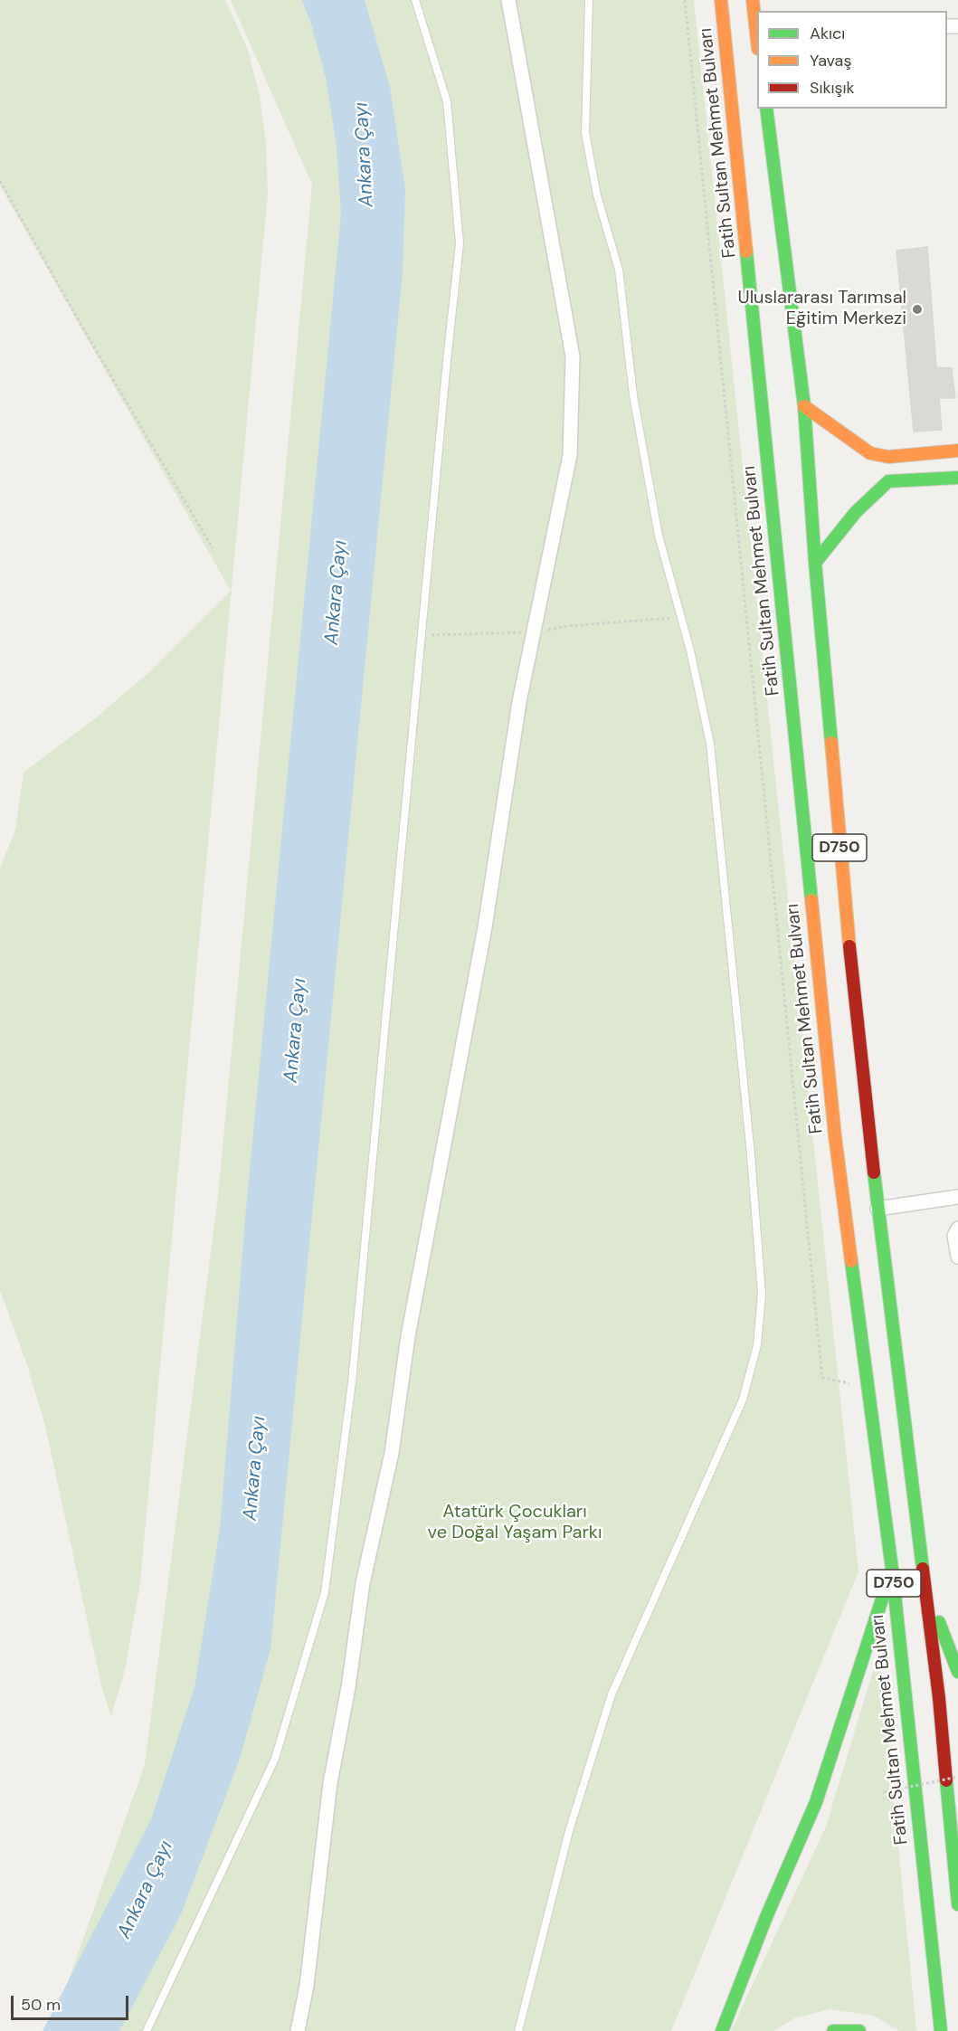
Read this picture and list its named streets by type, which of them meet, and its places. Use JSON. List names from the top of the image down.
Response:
{
  "streets": {
    "main road": ["Fatih Sultan Mehmet Bulvarı", "D750"]
  },
  "water": ["Ankara Çayı"],
  "parks": ["Atatürk Çocukları ve Doğal Yaşam Parkı"],
  "places": ["Uluslararası Tarımsal Eğitim Merkezi"],
  "legend": ["Akıcı", "Yavaş", "Sıkışık"],
  "scale_bar": "50 m"
}
